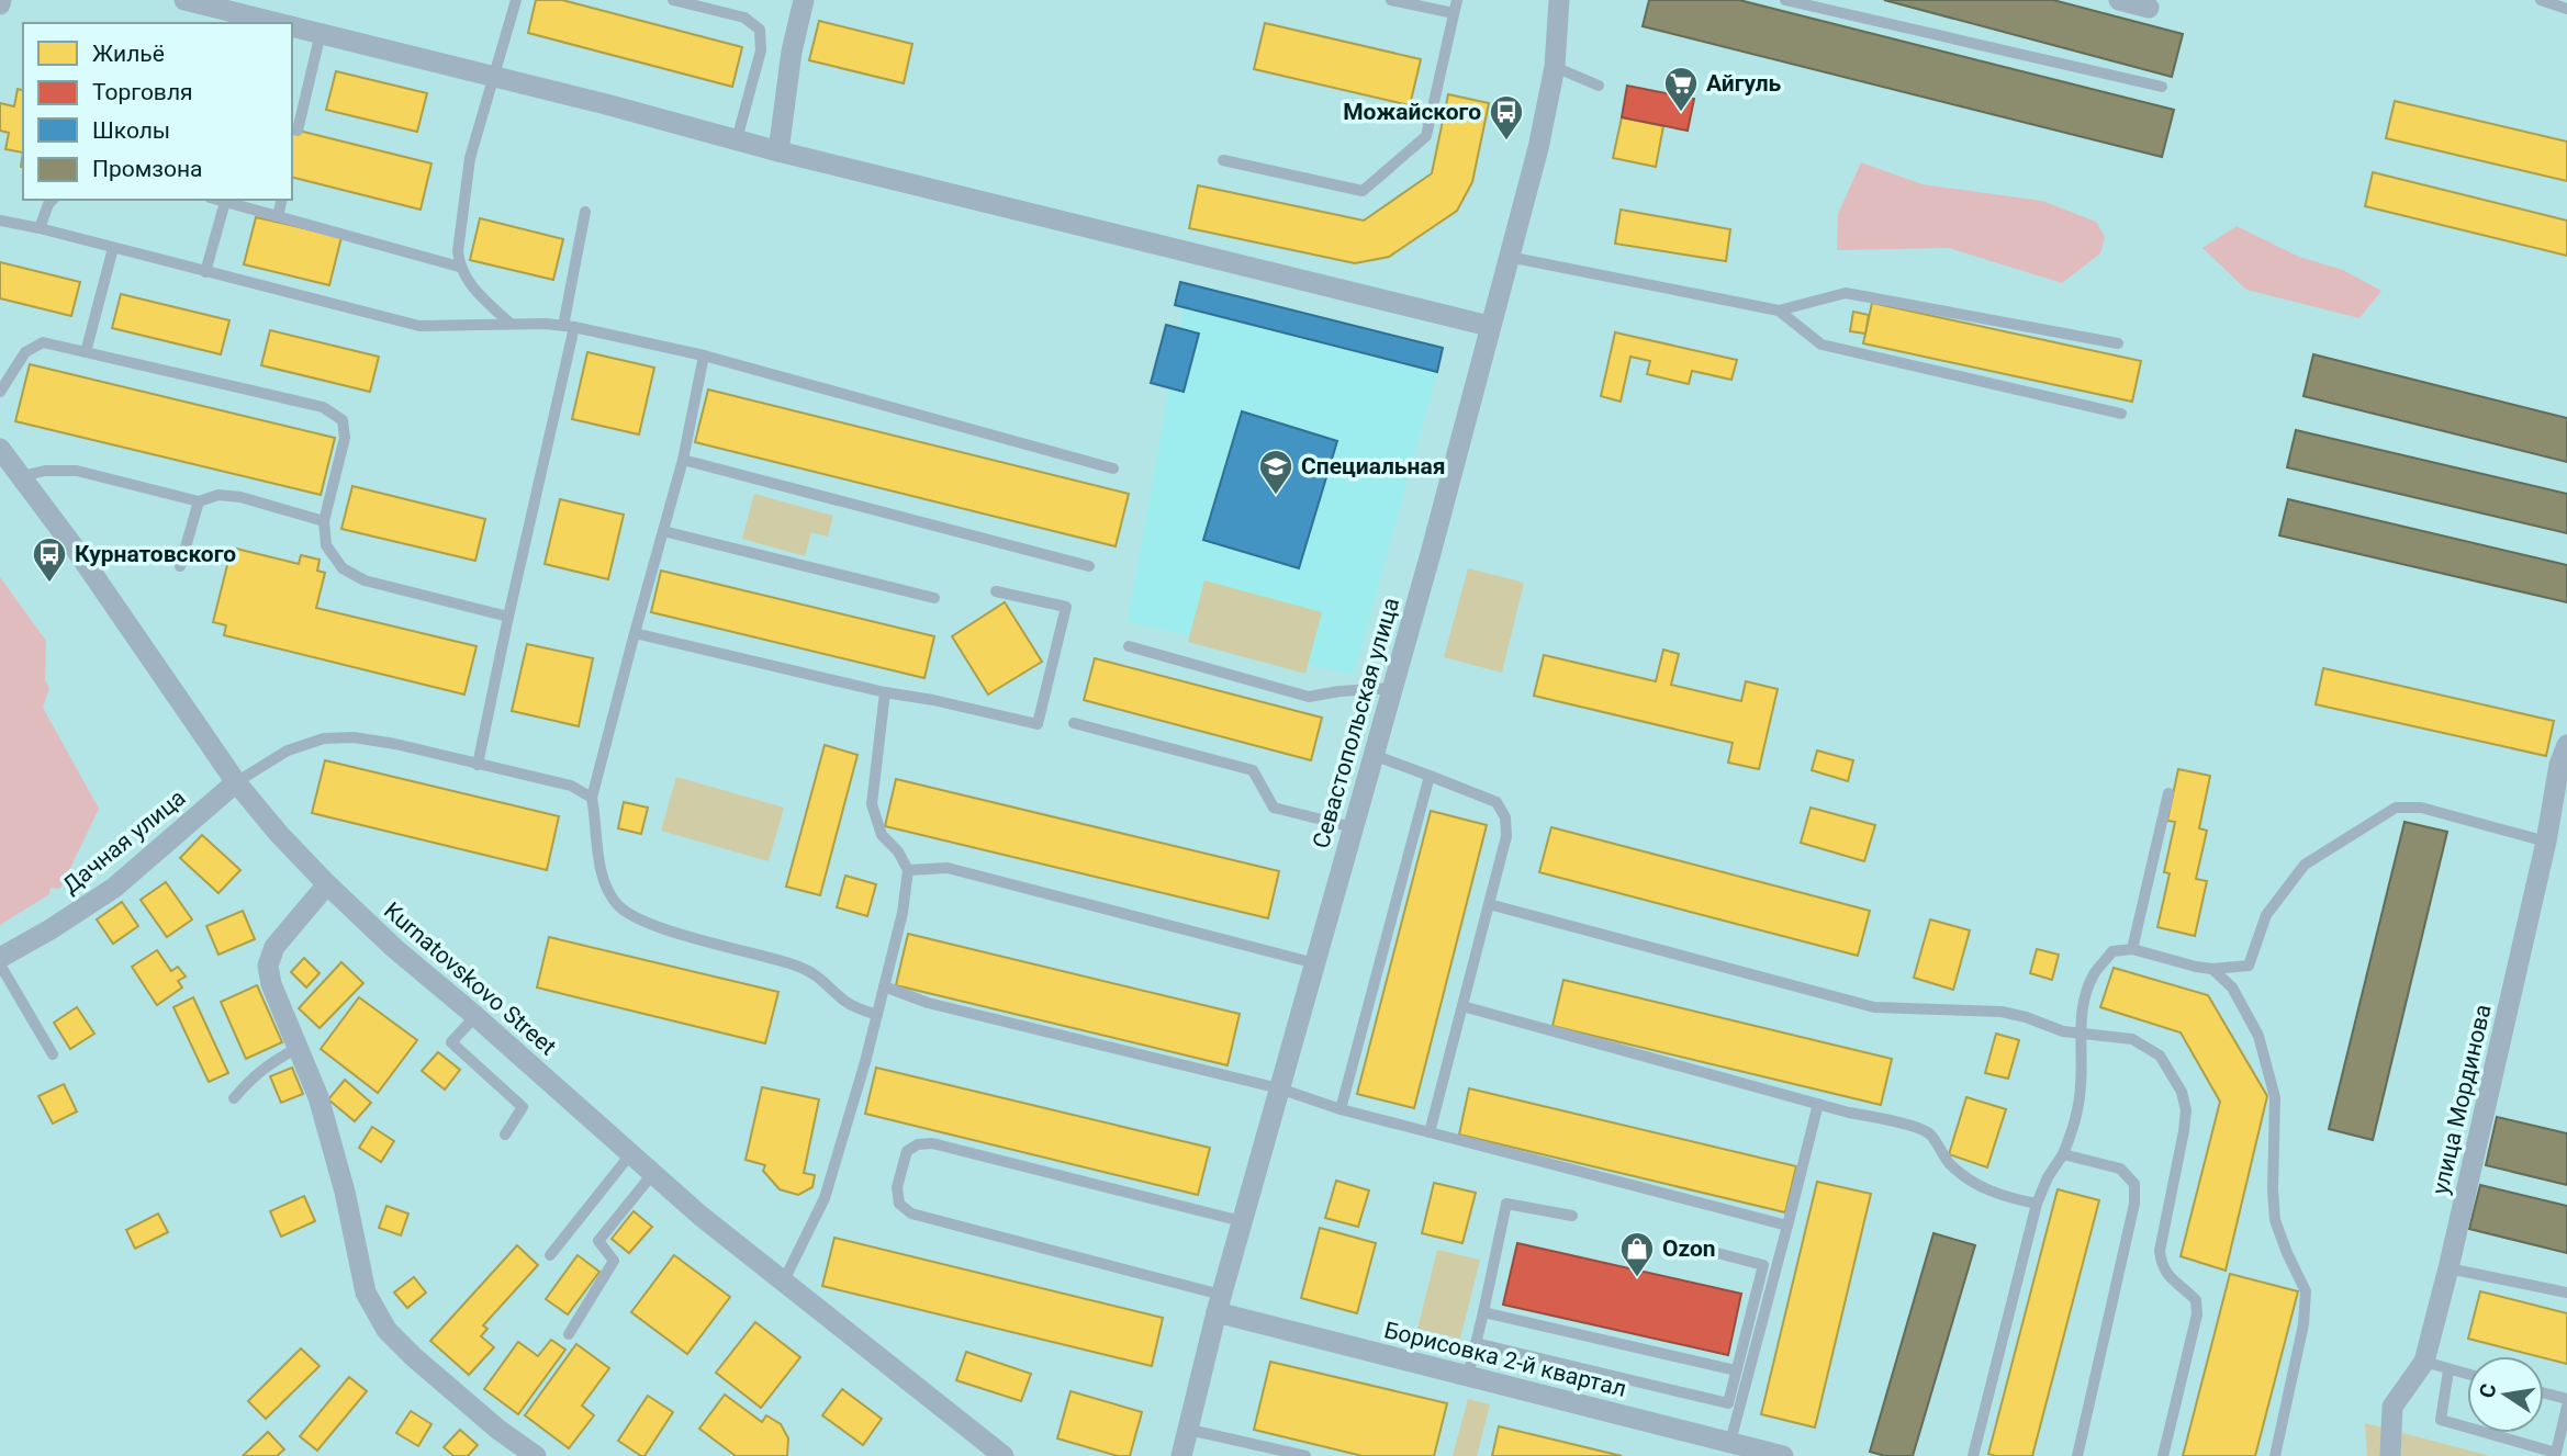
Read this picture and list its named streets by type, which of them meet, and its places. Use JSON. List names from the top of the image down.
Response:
{
  "streets": {
    "street": [
      "Севастопольская улица",
      "Дачная улица",
      "Kurnatovskovo Street",
      "улица Мординова",
      "Борисовка 2-й квартал"
    ]
  },
  "crossings": [
    ["Севастопольская улица", "Борисовка 2-й квартал"],
    ["Дачная улица", "Kurnatovskovo Street"]
  ],
  "places": {
    "supermarket": ["Айгуль"],
    "bus stop": ["Можайского", "Курнатовского"],
    "school or university": ["Специальная"],
    "shop": ["Ozon"]
  },
  "legend": [
    "Жильё",
    "Торговля",
    "Школы",
    "Промзона"
  ],
  "north": "left"
}
